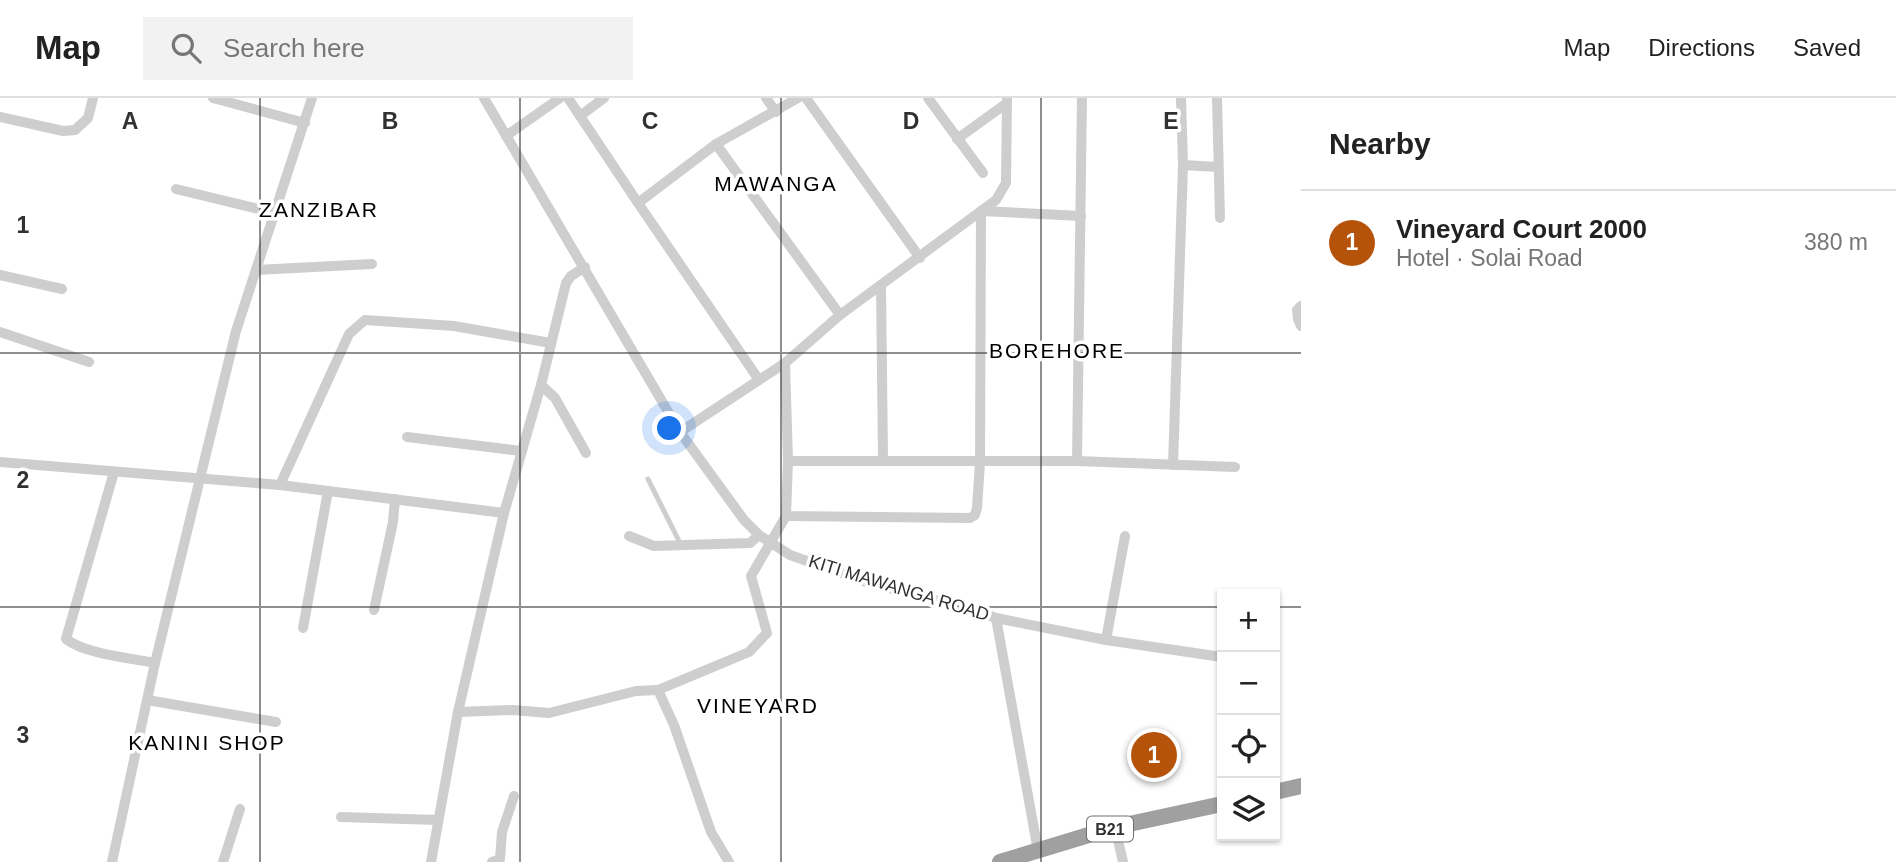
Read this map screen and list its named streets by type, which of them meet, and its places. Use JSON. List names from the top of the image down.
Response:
{
  "streets": {
    "highway": ["B21"],
    "street": ["KITI MAWANGA ROAD"]
  },
  "districts": [
    "MAWANGA",
    "ZANZIBAR",
    "BOREHORE",
    "VINEYARD",
    "KANINI SHOP"
  ],
  "page": {
    "header": "Map",
    "search": "Search here",
    "nav": ["Map", "Directions", "Saved"],
    "heading": "Nearby",
    "list": [
      {
        "mark": "1",
        "name": "Vineyard Court 2000",
        "note": "Hotel · Solai Road",
        "value": "380 m"
      }
    ],
    "map_buttons": ["+", "−"],
    "pins": "1"
  },
  "grid": {
    "columns": [
      "A",
      "B",
      "C",
      "D",
      "E"
    ],
    "rows": ["1", "2", "3"]
  }
}
